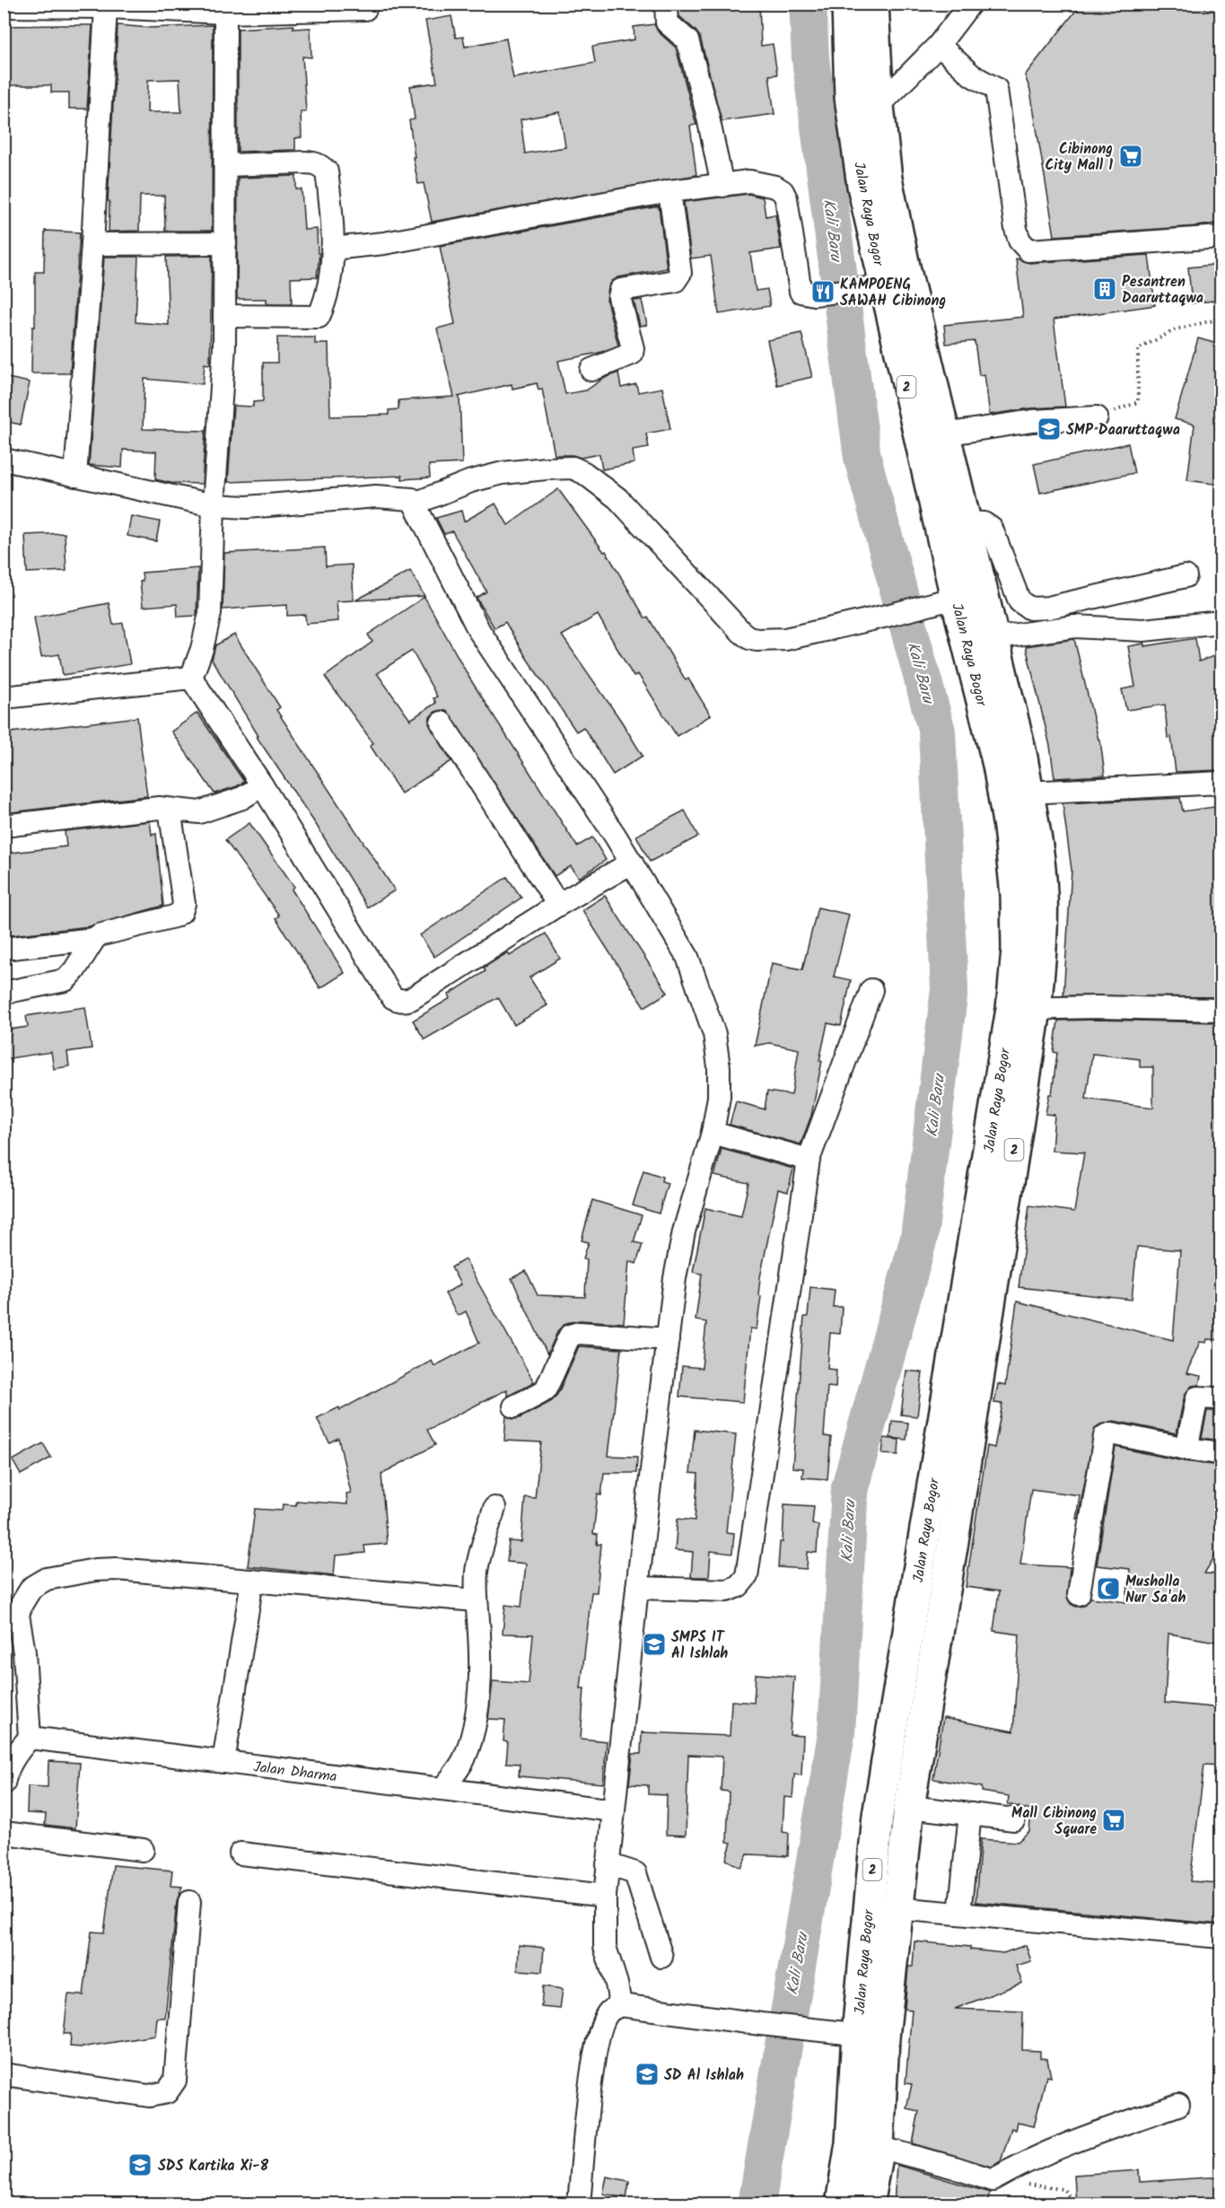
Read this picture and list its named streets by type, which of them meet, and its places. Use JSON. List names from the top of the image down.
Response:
{
  "streets": {
    "highway": ["Jalan Raya Bogor", "2"],
    "street": ["Jalan Dharma"]
  },
  "water": ["Kali Baru"],
  "places": {
    "supermarket": ["Cibinong City Mall 1", "Mall Cibinong Square"],
    "building": ["Pesantren Daaruttaqwa"],
    "restaurant": ["KAMPOENG SAWAH Cibinong"],
    "school or university": [
      "SMP Daaruttaqwa",
      "SMPS IT Al Ishlah",
      "SD Al Ishlah",
      "SDS Kartika Xi-8"
    ],
    "mosque": ["Musholla Nur Sa'ah"]
  }
}
